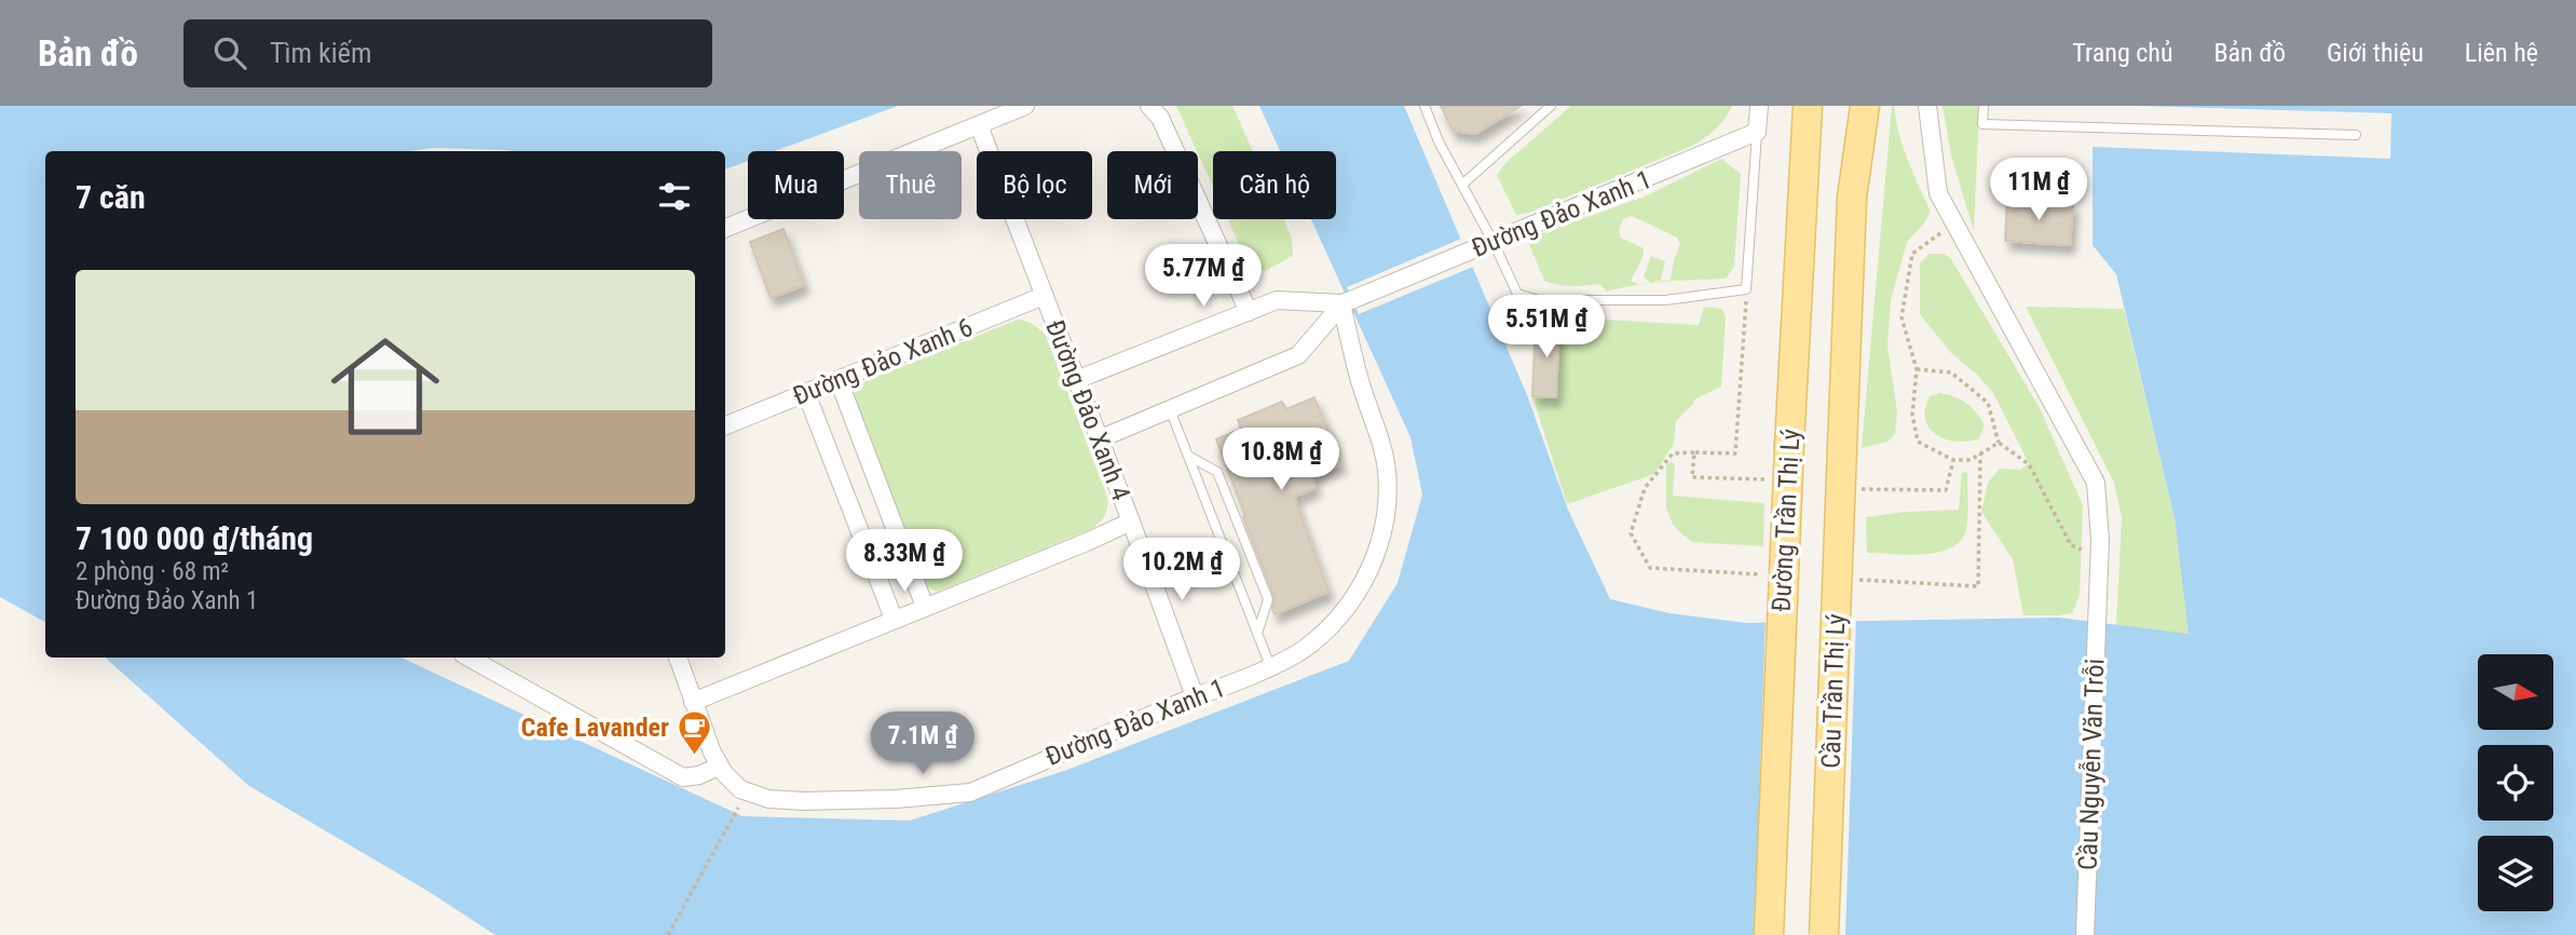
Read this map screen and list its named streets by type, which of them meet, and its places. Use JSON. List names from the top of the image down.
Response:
{
  "streets": {
    "main road": ["Đường Trần Thị Lý", "Cầu Trần Thị Lý"],
    "street": [
      "Đường Đảo Xanh 1",
      "Đường Đảo Xanh 6",
      "Đường Đảo Xanh 4",
      "Cầu Nguyễn Văn Trỗi"
    ]
  },
  "crossings": [
    ["Đường Đảo Xanh 1", "Đường Đảo Xanh 4"],
    ["Đường Đảo Xanh 6", "Đường Đảo Xanh 4"],
    ["Đường Trần Thị Lý", "Cầu Trần Thị Lý"]
  ],
  "places": {
    "cafe": ["Cafe Lavander"]
  },
  "north": "right",
  "page": {
    "header": "Bản đồ",
    "search": "Tìm kiếm",
    "nav": [
      "Trang chủ",
      "Bản đồ",
      "Giới thiệu",
      "Liên hệ"
    ],
    "chip": [
      "Mua",
      "Thuê",
      "Bộ lọc",
      "Mới",
      "Căn hộ"
    ],
    "heading": "7 căn",
    "price": [
      "11M ₫",
      "5.77M ₫",
      "5.51M ₫",
      "10.8M ₫",
      "8.33M ₫",
      "10.2M ₫",
      "7.1M ₫"
    ],
    "list": [
      {
        "name": "7 100 000 ₫/tháng",
        "note": "2 phòng · 68 m² · Đường Đảo Xanh 1"
      }
    ]
  }
}
